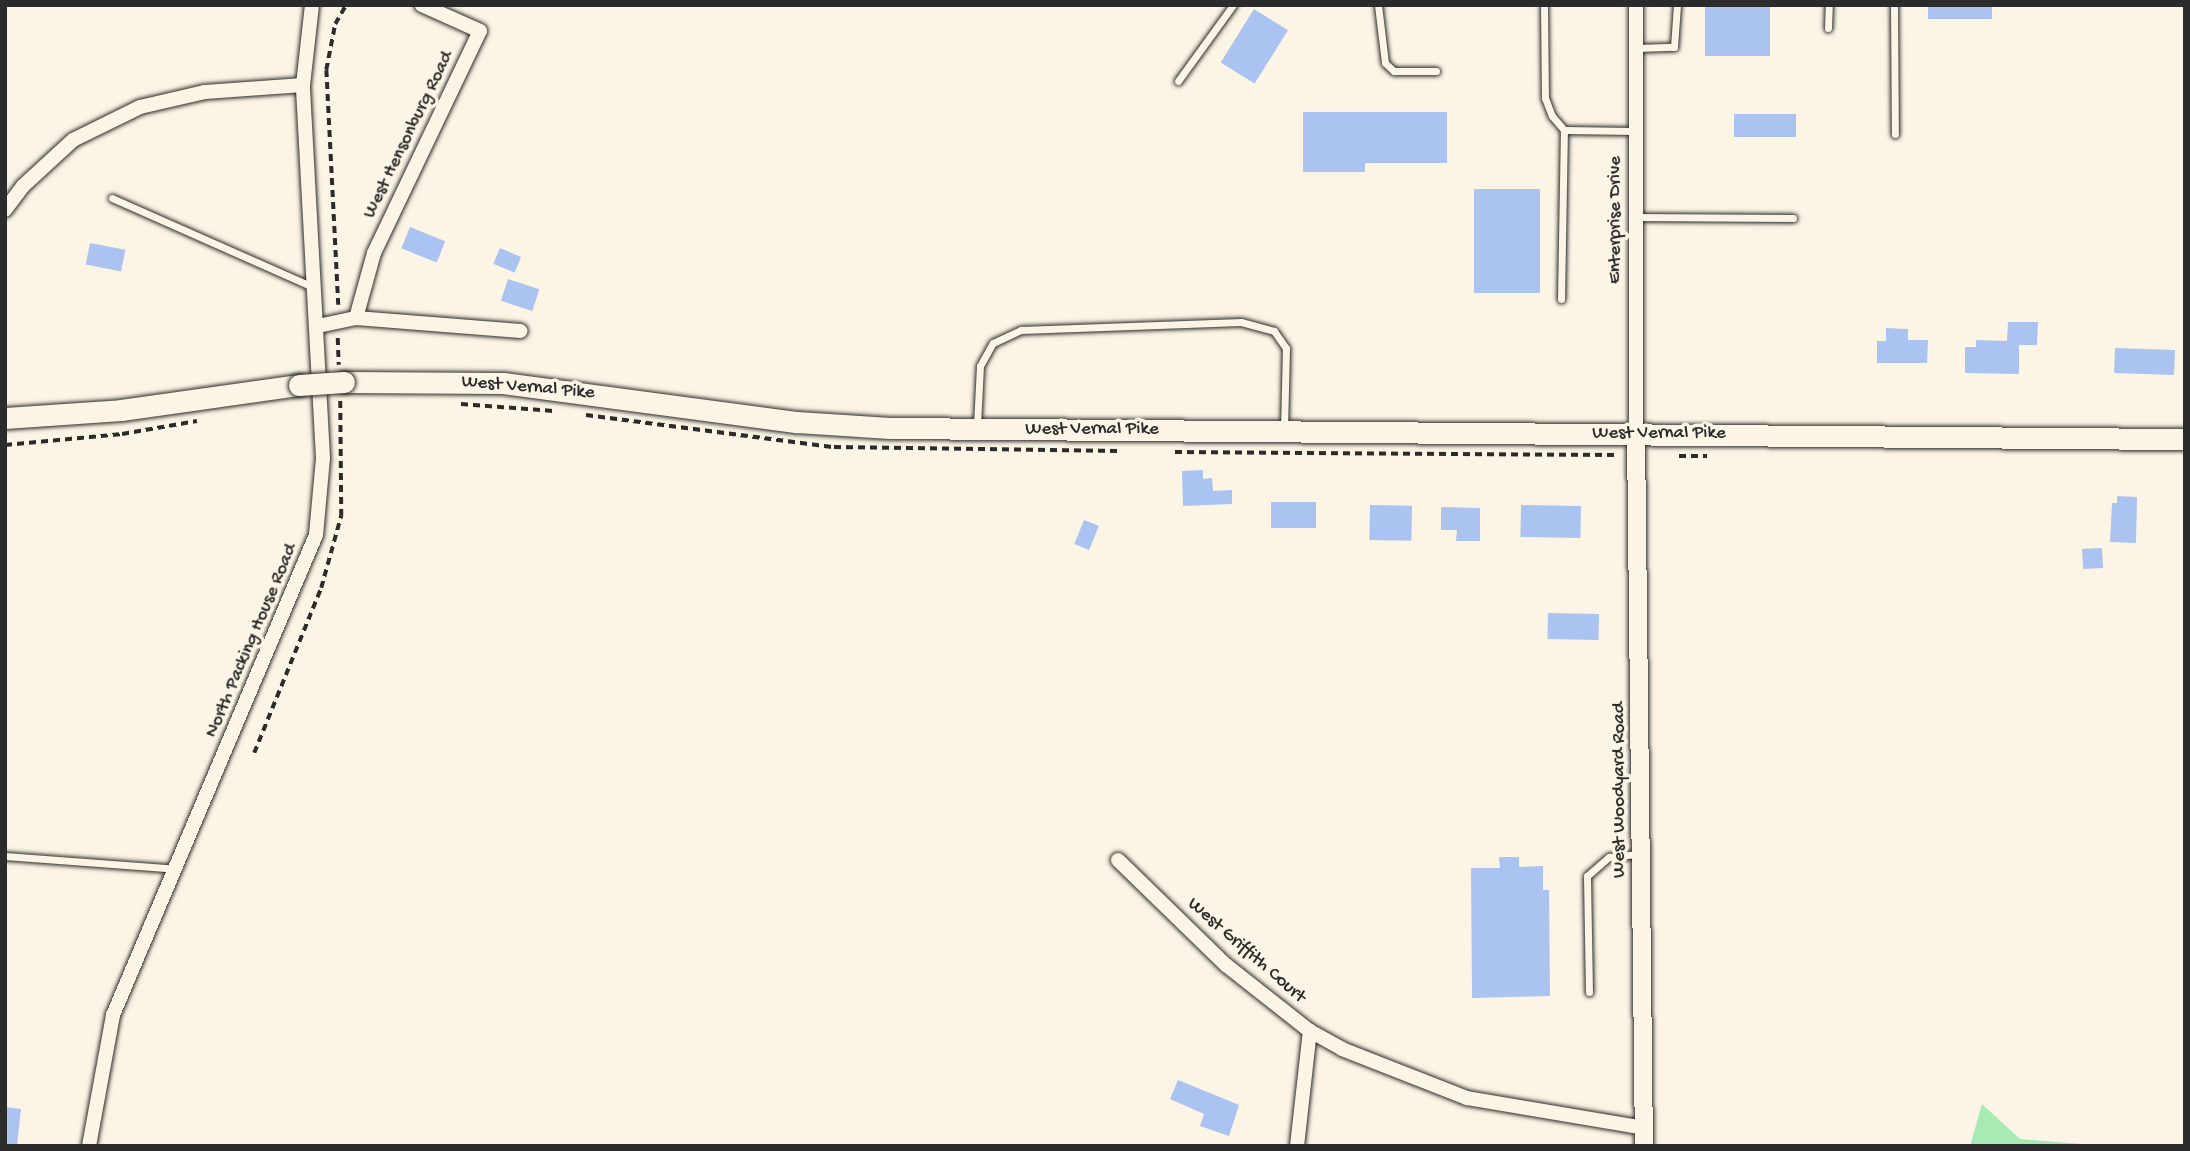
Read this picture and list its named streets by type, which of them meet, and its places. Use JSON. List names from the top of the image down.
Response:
{
  "streets": {
    "main road": ["West Vernal Pike"],
    "street": [
      "West Hensonburg Road",
      "Enterprise Drive",
      "North Packing House Road",
      "West Woodyard Road",
      "West Griffith Court"
    ]
  },
  "crossings": [
    ["Enterprise Drive", "West Vernal Pike"],
    ["Enterprise Drive", "West Woodyard Road"],
    ["West Vernal Pike", "West Woodyard Road"],
    ["West Woodyard Road", "West Griffith Court"]
  ]
}
